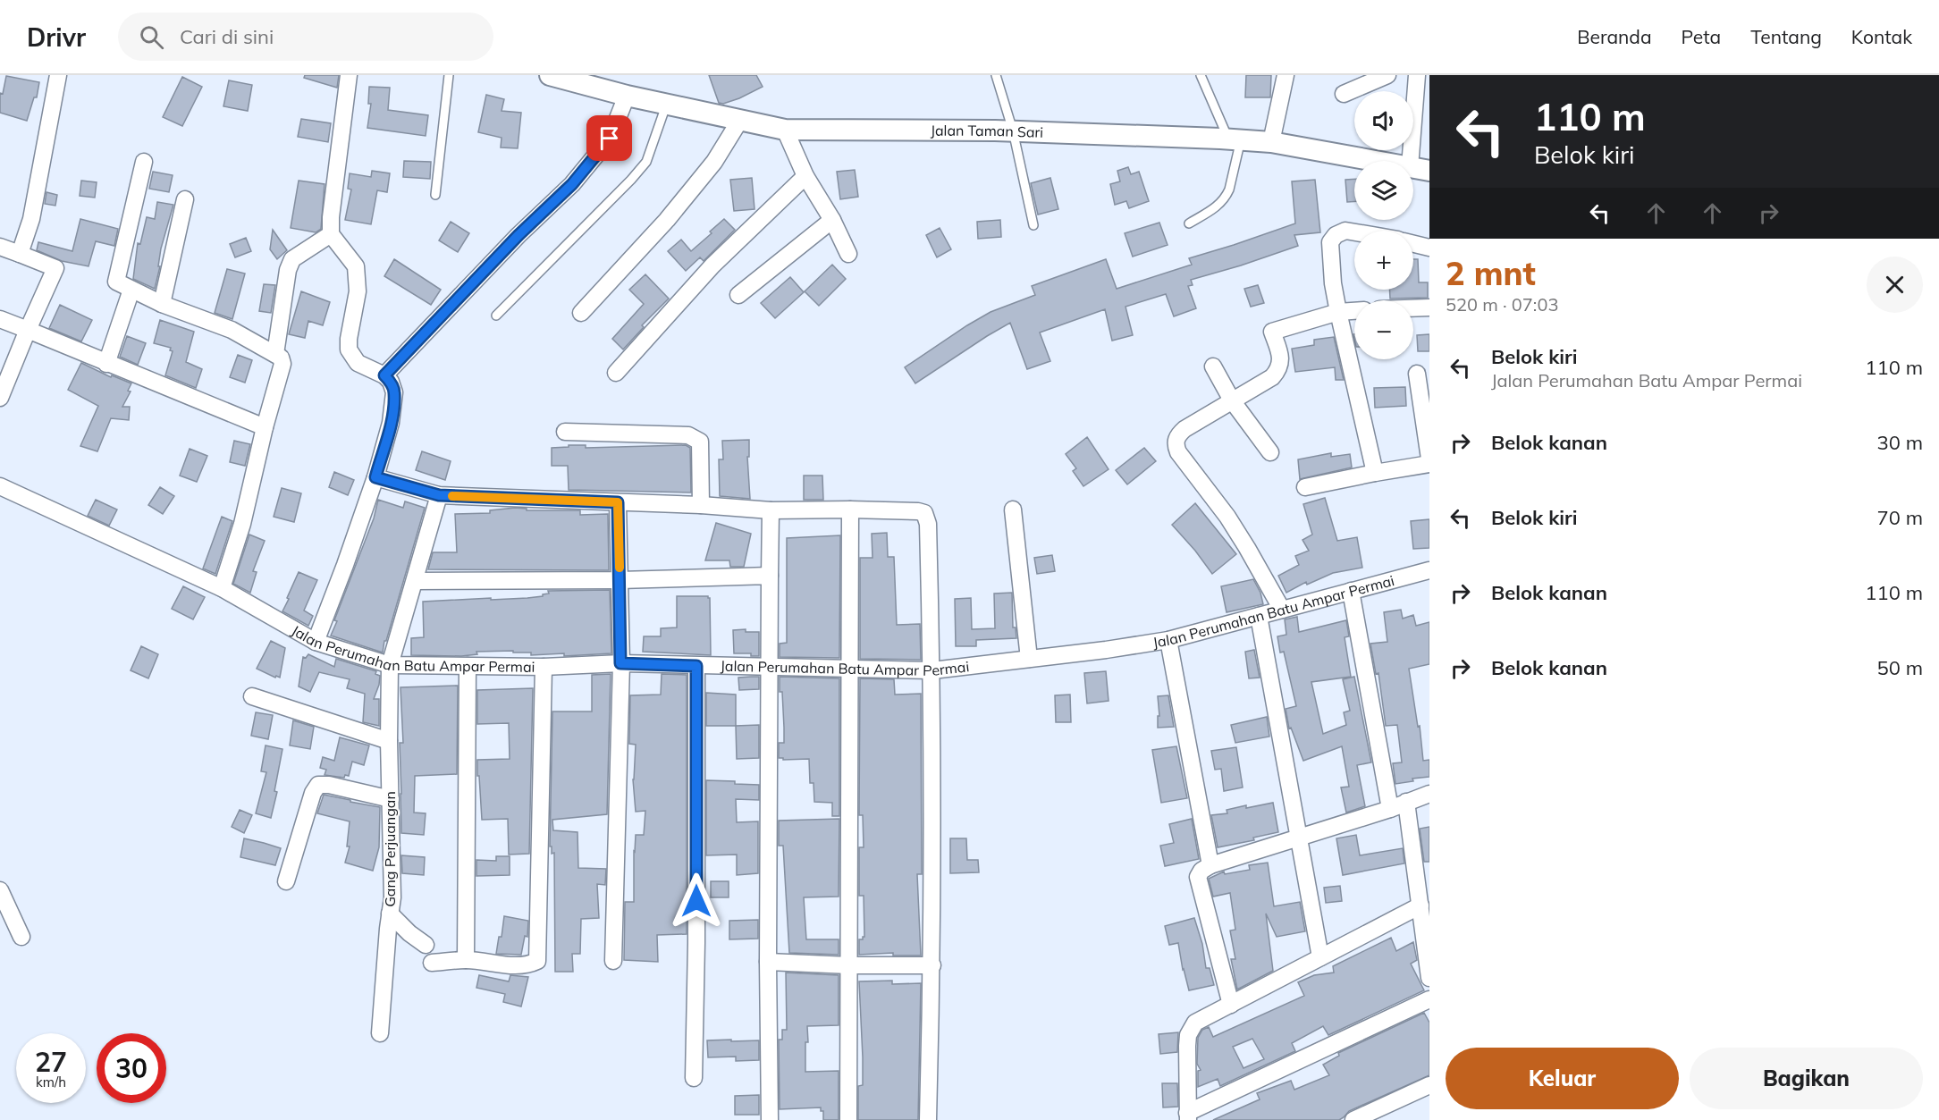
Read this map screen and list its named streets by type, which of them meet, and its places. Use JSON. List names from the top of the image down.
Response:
{
  "streets": {
    "street": ["Jalan Taman Sari", "Jalan Perumahan Batu Ampar Permai", "Gang Perjuangan"]
  },
  "crossings": [
    ["Jalan Perumahan Batu Ampar Permai", "Gang Perjuangan"]
  ],
  "page": {
    "header": "Drivr",
    "search": "Cari di sini",
    "nav": [
      "Beranda",
      "Peta",
      "Tentang",
      "Kontak"
    ],
    "turn": ["110 m", "Belok kiri"],
    "map_buttons": ["+", "−"],
    "heading": ["2 mnt", "520 m · 07:03"],
    "list": [
      {
        "name": "Belok kiri",
        "note": "Jalan Perumahan Batu Ampar Permai",
        "value": "110 m"
      },
      {
        "name": "Belok kanan",
        "value": "30 m"
      },
      {
        "name": "Belok kiri",
        "value": "70 m"
      },
      {
        "name": "Belok kanan",
        "value": "110 m"
      },
      {
        "name": "Belok kanan",
        "value": "50 m"
      }
    ],
    "speed": "27 km/h",
    "limit": "30",
    "buttons": ["Keluar", "Bagikan"]
  }
}
